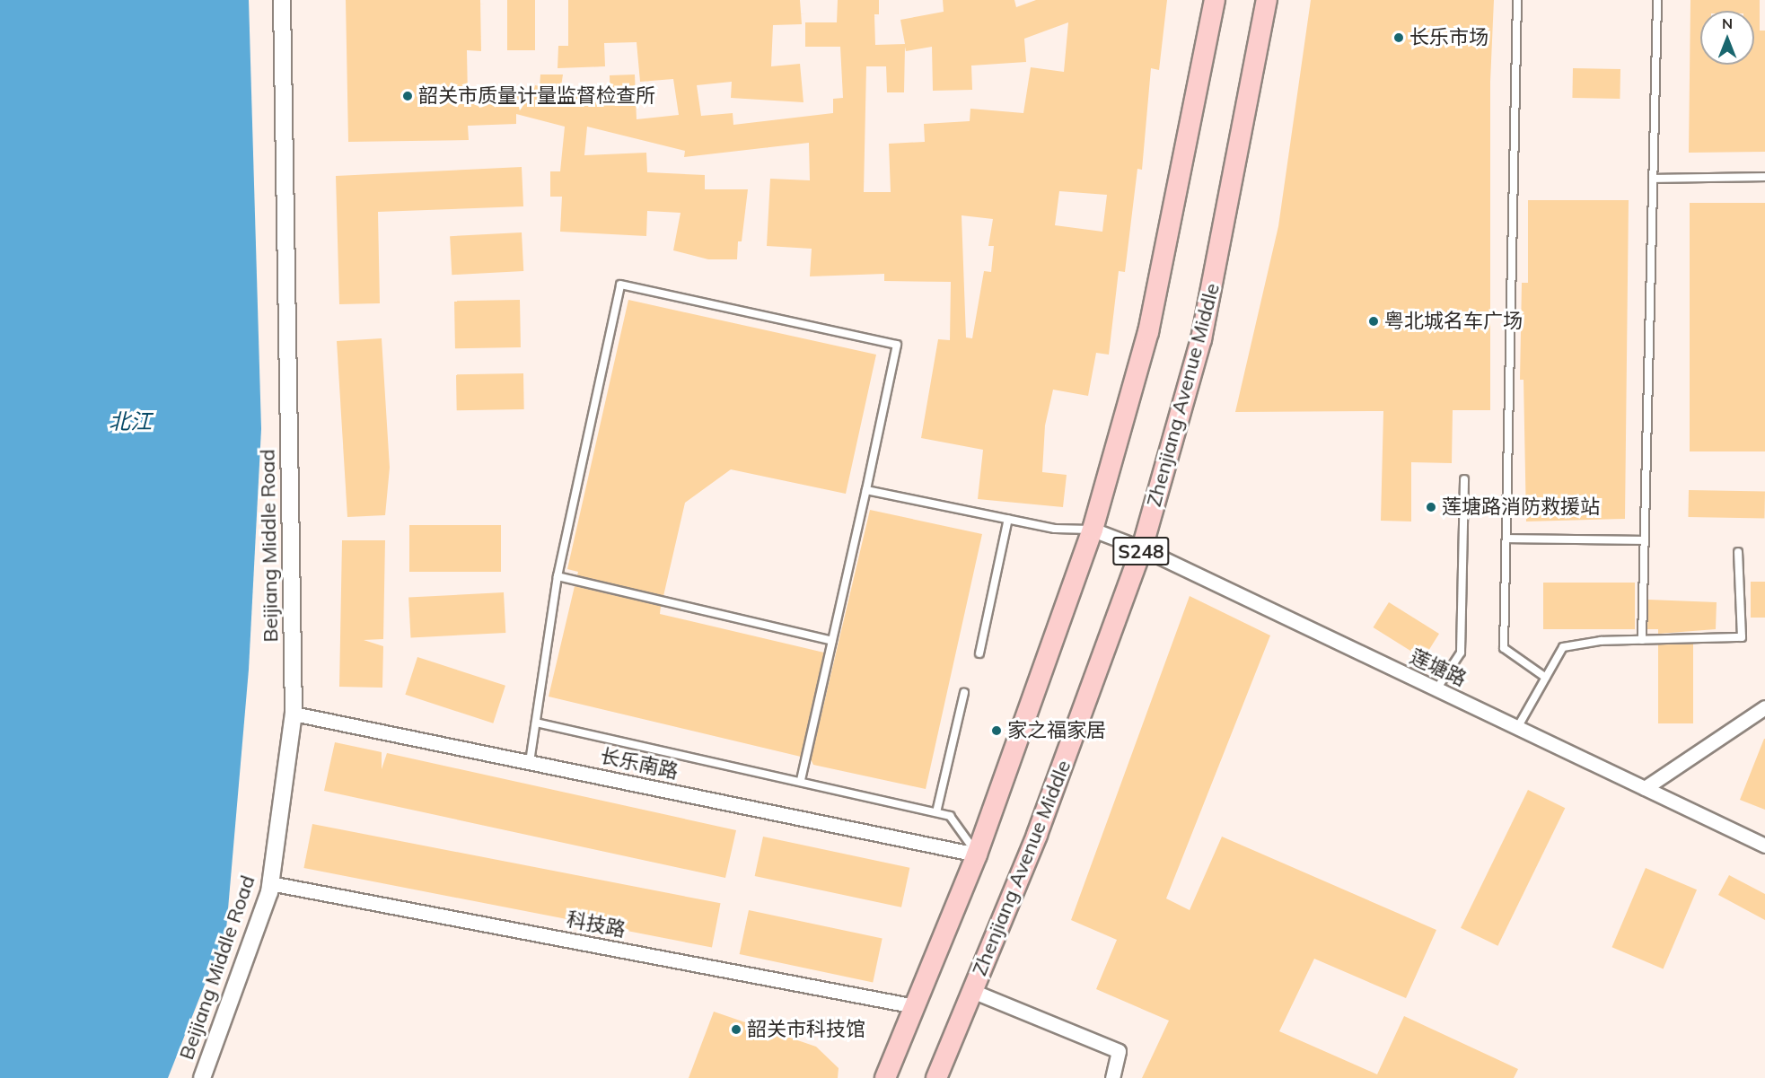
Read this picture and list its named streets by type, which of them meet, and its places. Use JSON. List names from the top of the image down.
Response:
{
  "streets": {
    "main road": ["Zhenjiang Avenue Middle", "S248"],
    "street": [
      "Beijiang Middle Road",
      "莲塘路",
      "长乐南路",
      "科技路"
    ]
  },
  "crossings": [
    ["Zhenjiang Avenue Middle", "莲塘路"],
    ["Beijiang Middle Road", "长乐南路"],
    ["Beijiang Middle Road", "科技路"],
    ["S248", "莲塘路"],
    ["S248", "长乐南路"],
    ["S248", "科技路"]
  ],
  "water": ["北江"],
  "places": [
    "长乐市场",
    "韶关市质量计量监督检查所",
    "粤北城名车广场",
    "莲塘路消防救援站",
    "家之福家居",
    "韶关市科技馆"
  ],
  "north": "top"
}
